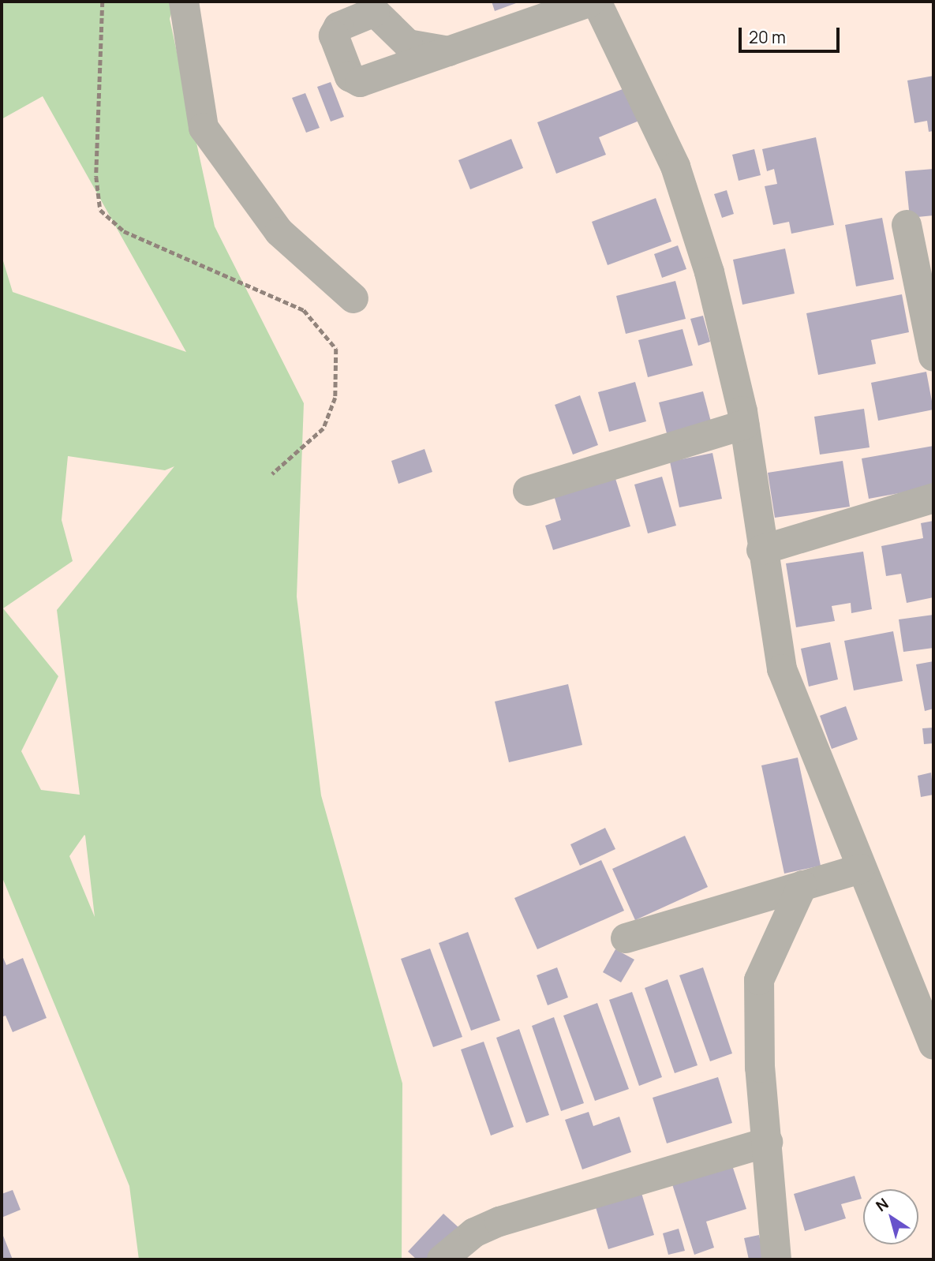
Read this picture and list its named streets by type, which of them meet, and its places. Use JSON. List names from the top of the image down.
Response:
{
  "scale_bar": "20 m",
  "north": "top left"
}
